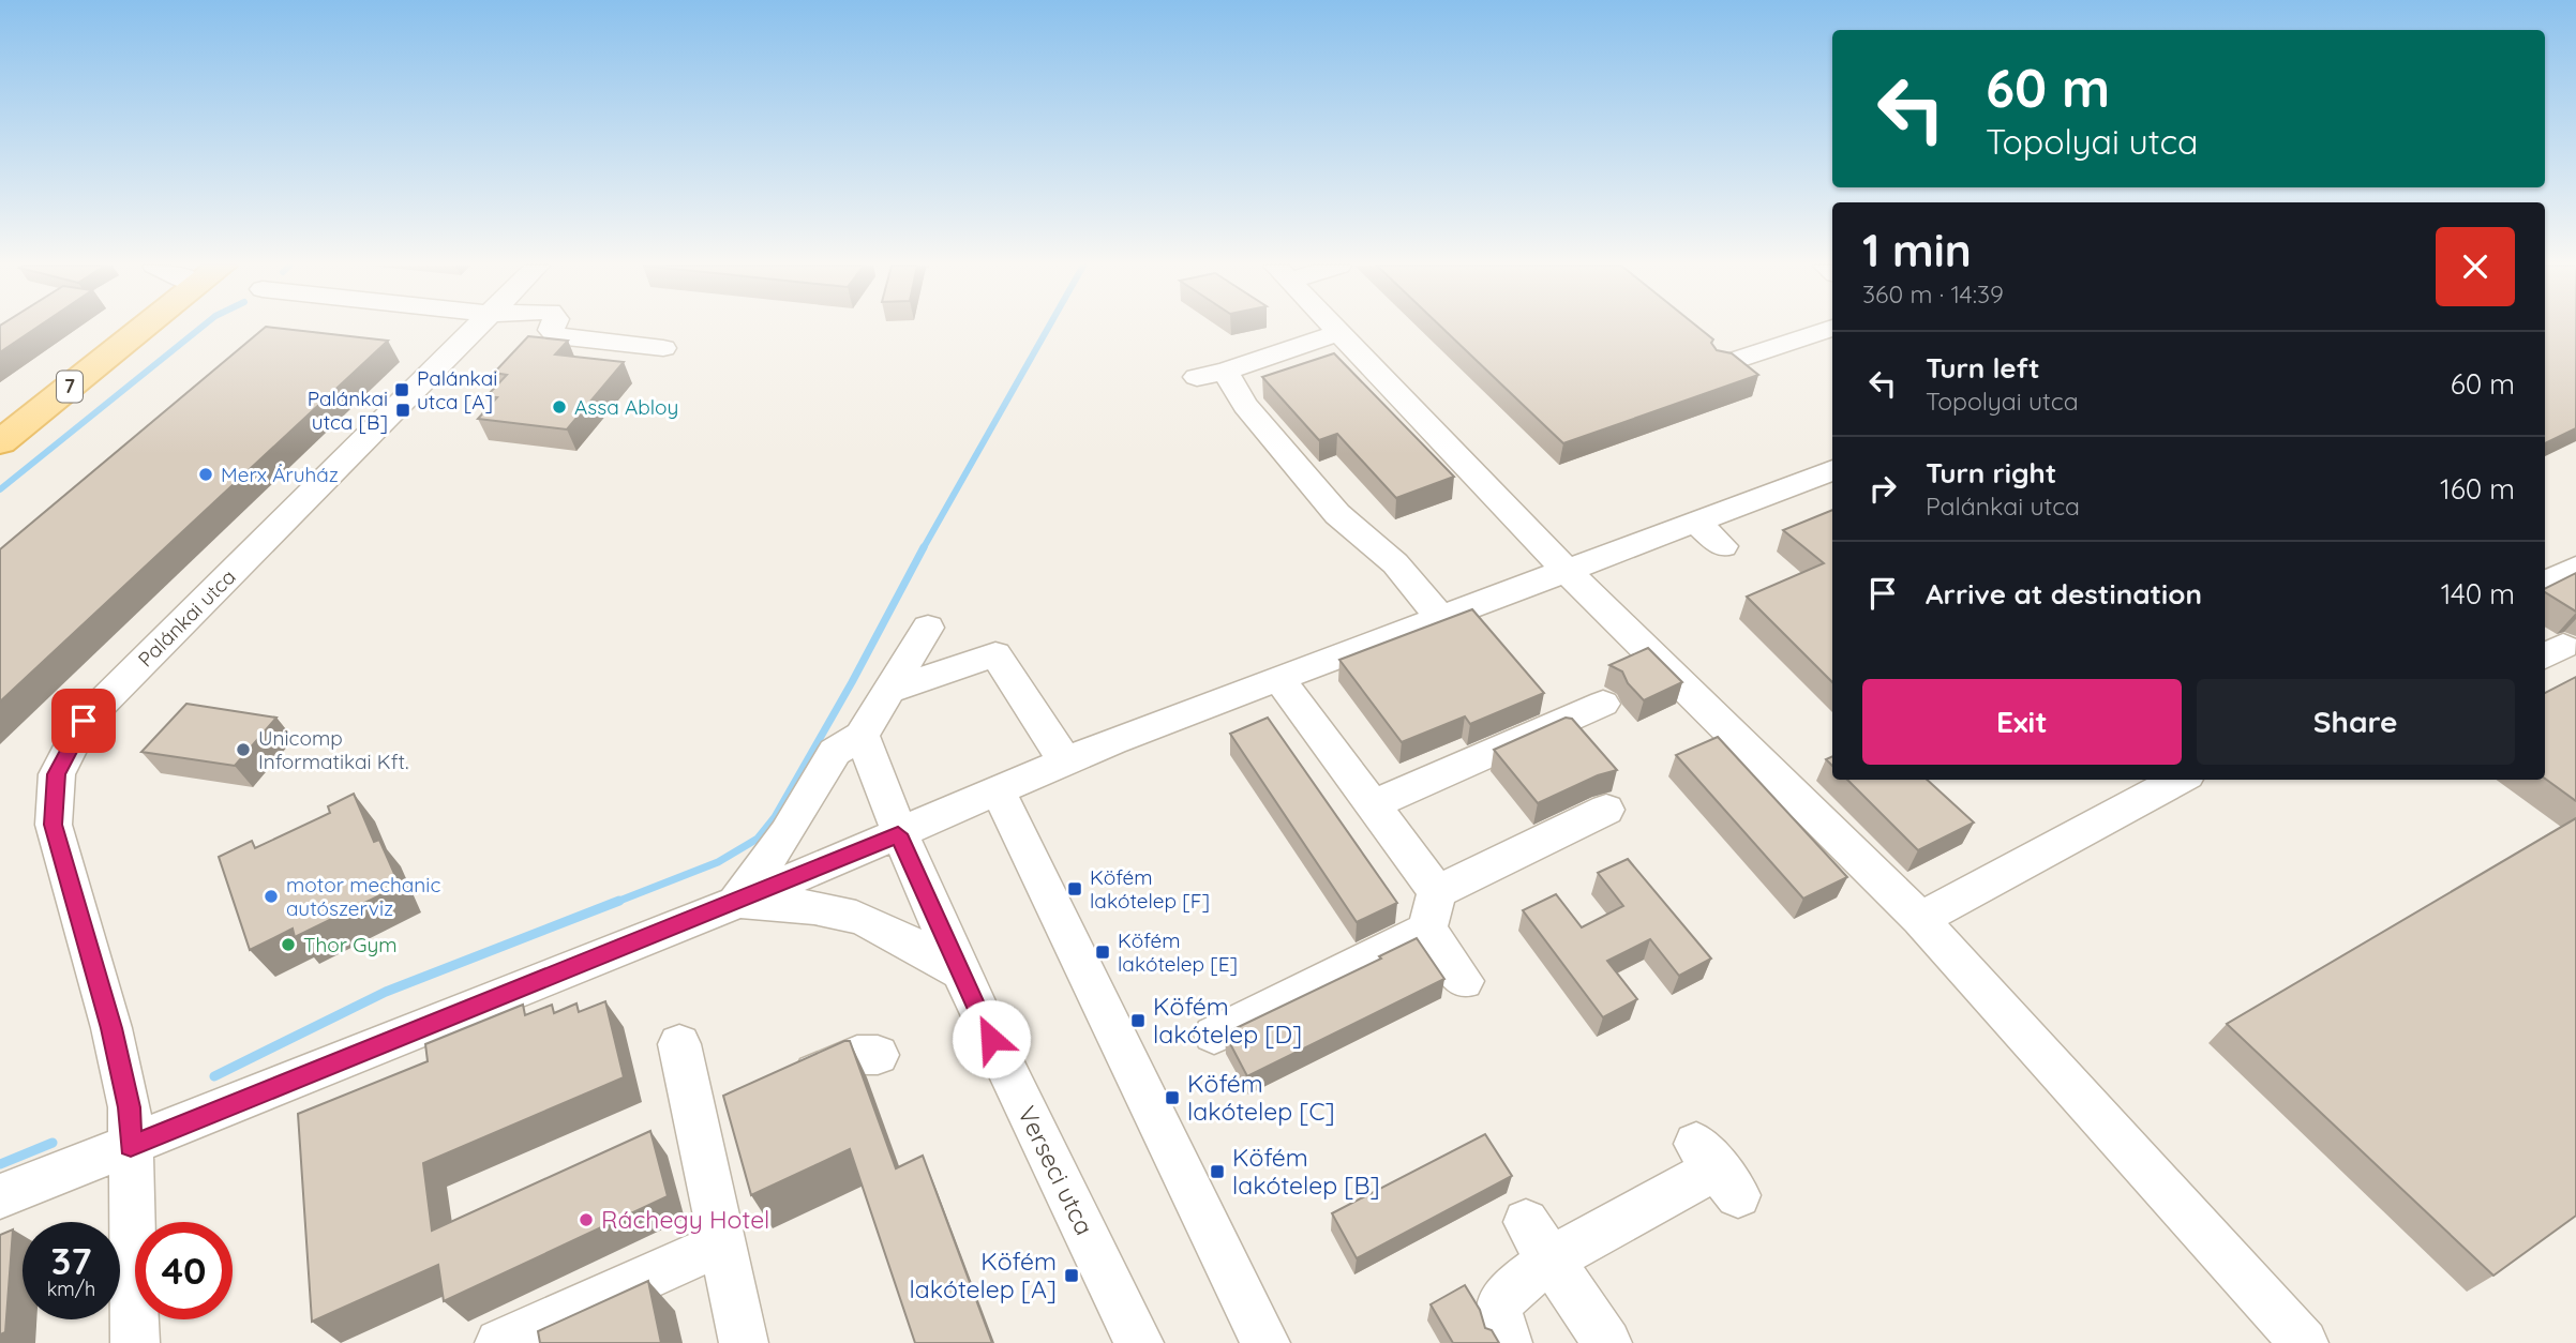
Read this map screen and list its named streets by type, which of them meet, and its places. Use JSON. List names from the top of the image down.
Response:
{
  "streets": {
    "main road": ["7"],
    "street": ["Palánkai utca", "Verseci utca"]
  },
  "places": {
    "transit": [
      "Palánkai utca [A]",
      "Palánkai utca [B]",
      "Köfém lakótelep [F]",
      "Köfém lakótelep [E]",
      "Köfém lakótelep [D]",
      "Köfém lakótelep [C]",
      "Köfém lakótelep [B]",
      "Köfém lakótelep [A]"
    ],
    "other": [
      "Assa Abloy",
      "Merx Áruház",
      "Unicomp Informatikai Kft.",
      "motor mechanic autószerviz",
      "Thor Gym",
      "Ráchegy Hotel"
    ]
  },
  "page": {
    "turn": ["60 m", "Topolyai utca"],
    "heading": ["1 min", "360 m · 14:39"],
    "list": [
      {
        "name": "Turn left",
        "note": "Topolyai utca",
        "value": "60 m"
      },
      {
        "name": "Turn right",
        "note": "Palánkai utca",
        "value": "160 m"
      },
      {
        "name": "Arrive at destination",
        "value": "140 m"
      }
    ],
    "buttons": ["Exit", "Share"],
    "speed": "37 km/h",
    "limit": "40"
  }
}
